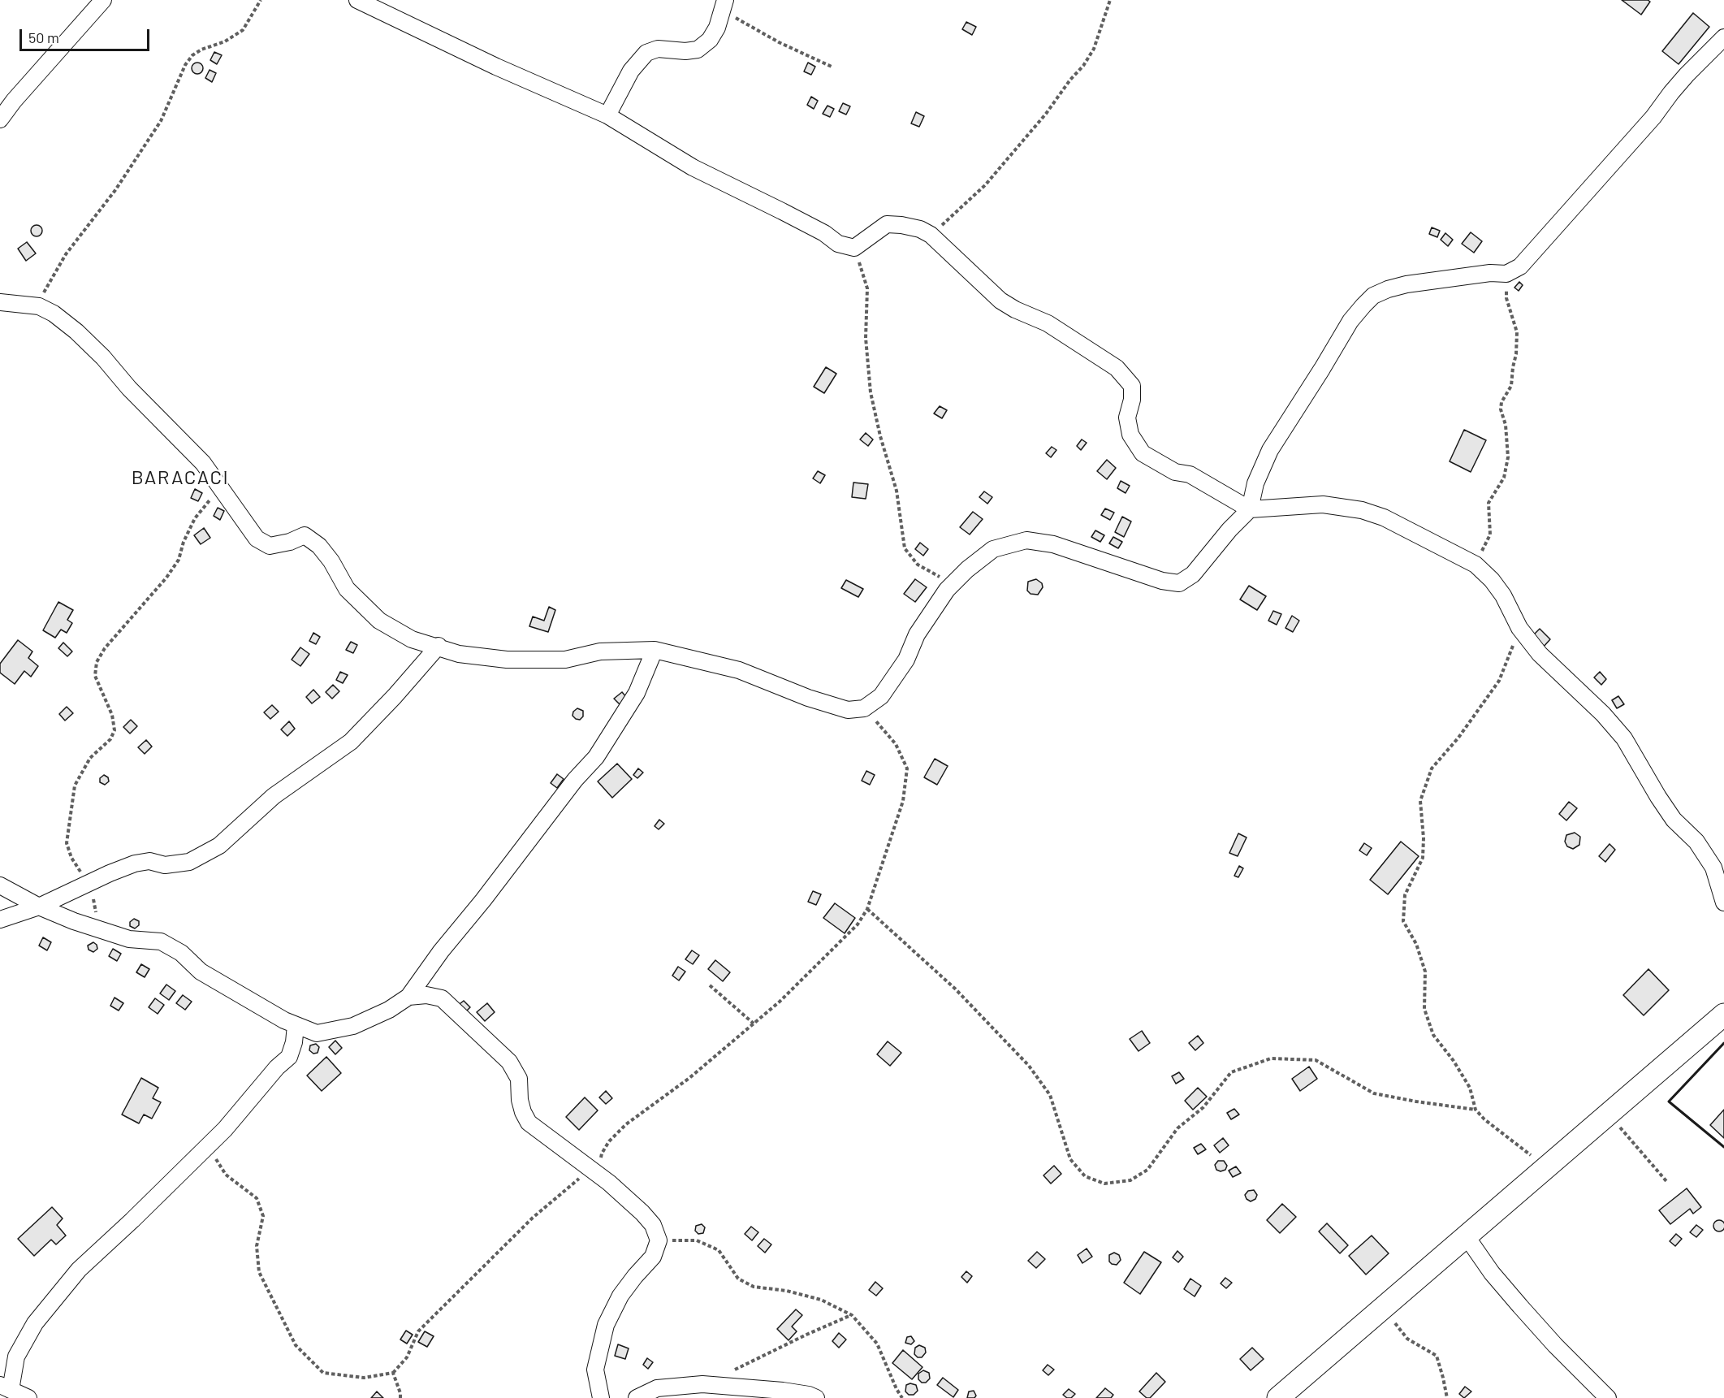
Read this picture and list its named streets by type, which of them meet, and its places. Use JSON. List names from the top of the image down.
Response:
{
  "districts": ["BARACACI"],
  "scale_bar": "50 m"
}
